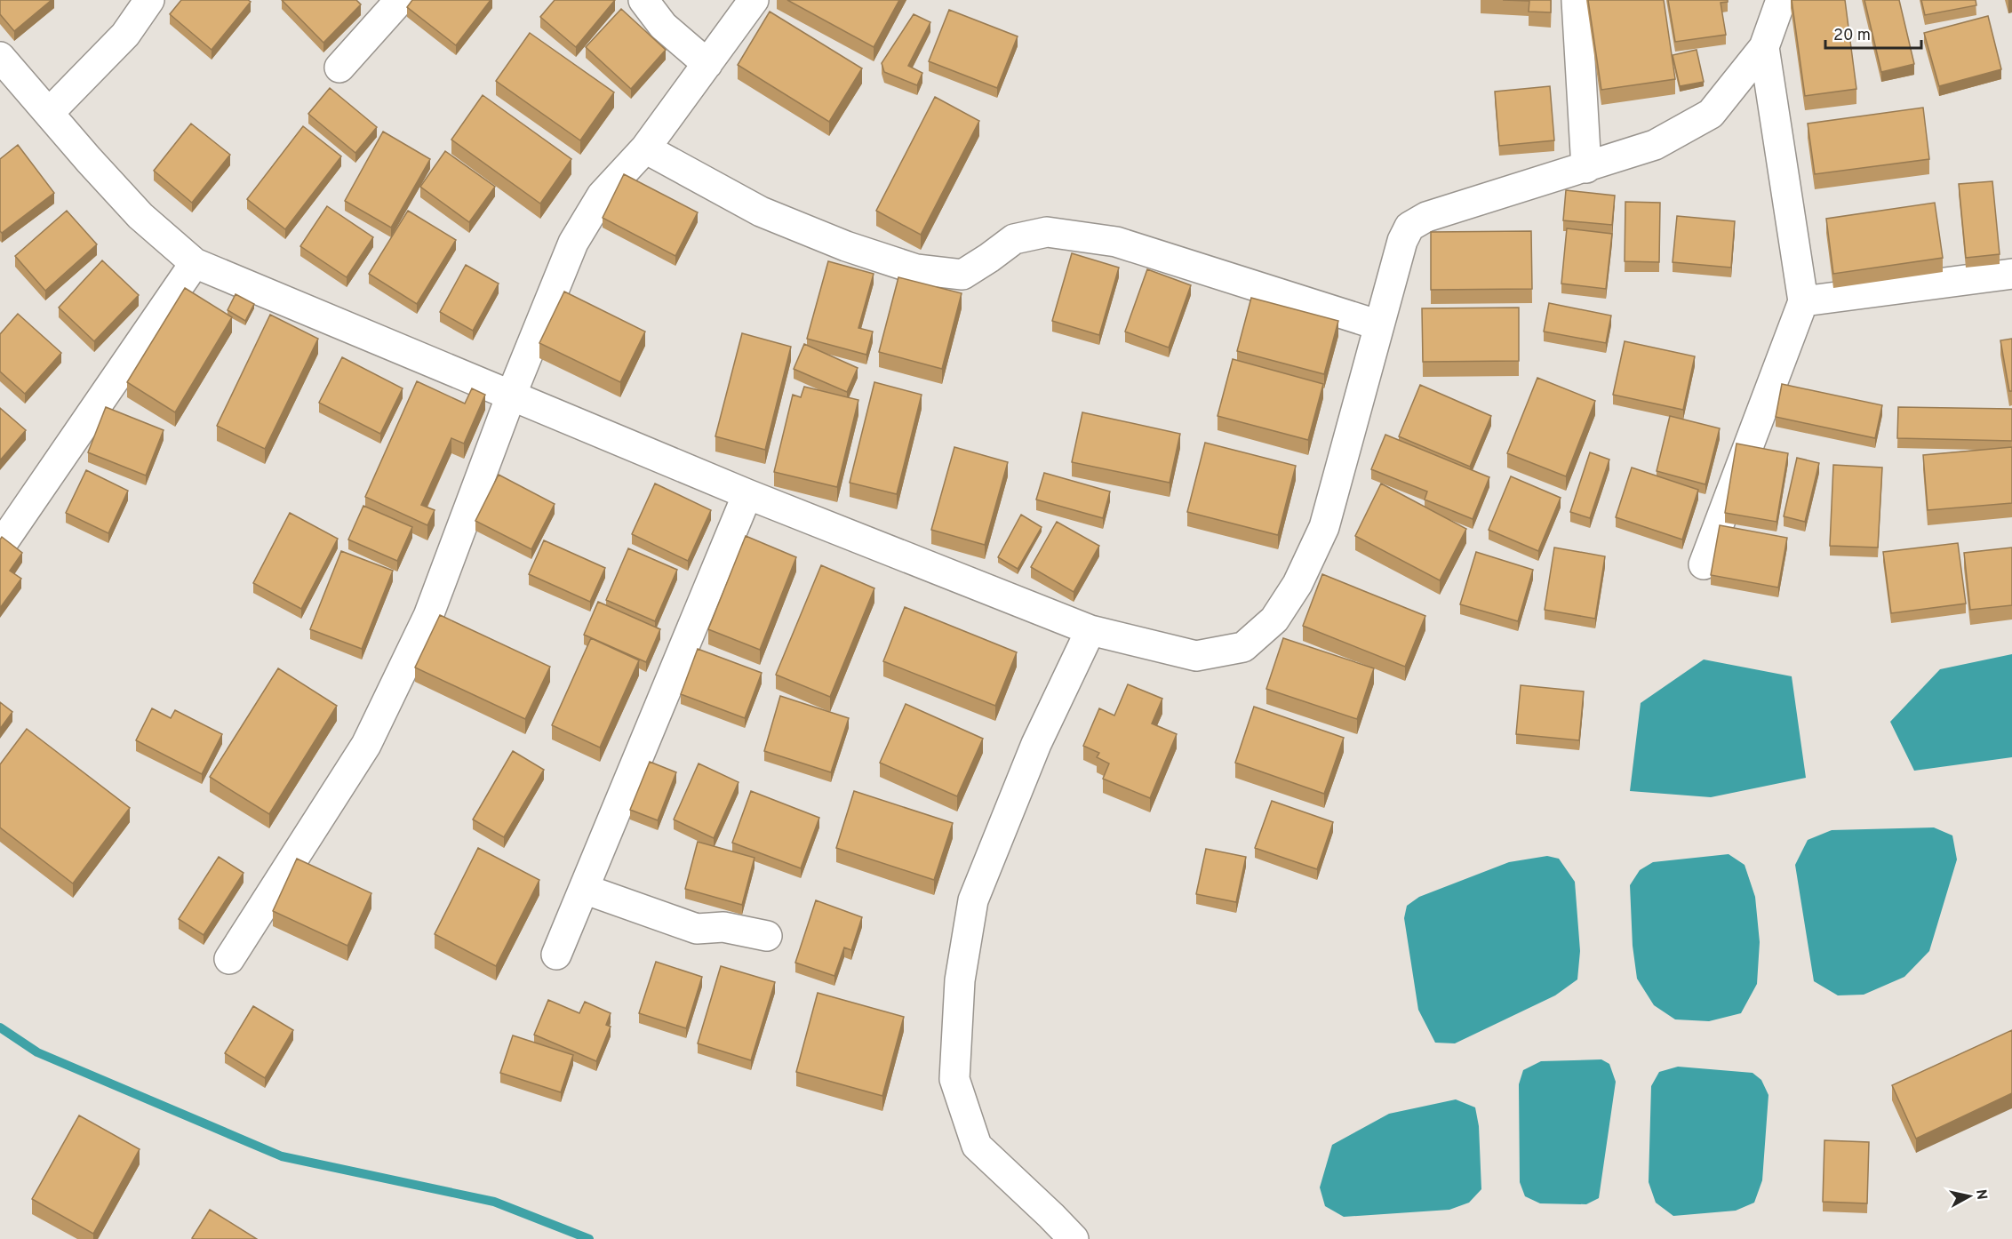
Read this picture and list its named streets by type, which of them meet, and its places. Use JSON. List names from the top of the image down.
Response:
{
  "scale_bar": "20 m",
  "north": "right"
}
